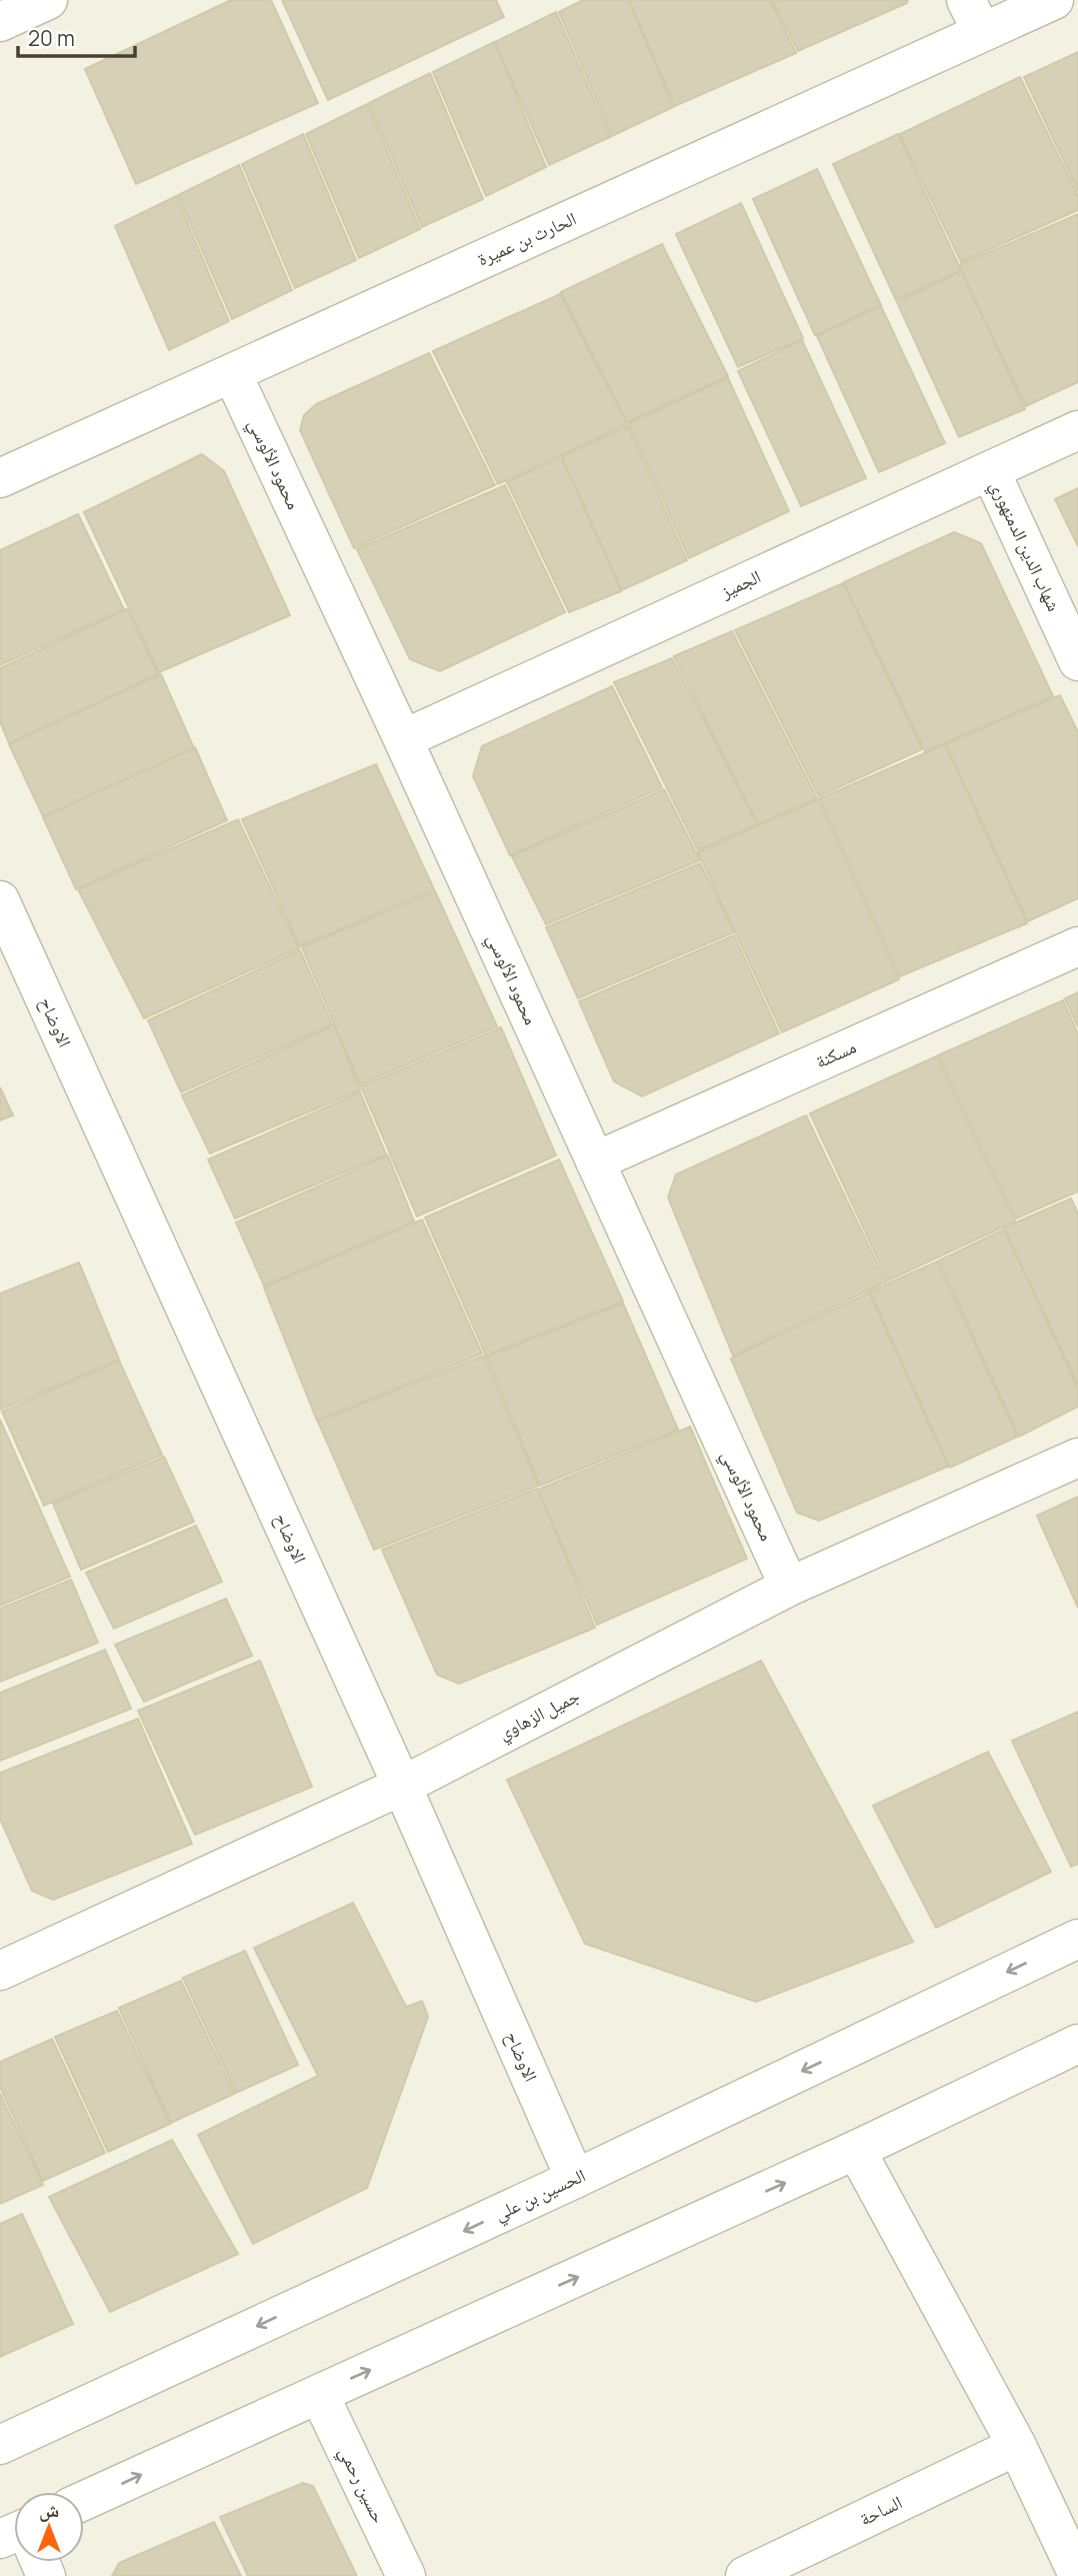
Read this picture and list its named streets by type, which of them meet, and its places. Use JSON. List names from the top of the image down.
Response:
{
  "streets": {
    "street": [
      "الحارث بن عميرة",
      "محمود الألوسي",
      "شهاب الدين الدمنهوري",
      "الجميز",
      "الاوضاح",
      "مسكنة",
      "جميل الزهاوي",
      "الحسين بن علي",
      "حسين رحمي",
      "الساحة"
    ]
  },
  "crossings": [
    ["الحارث بن عميرة", "محمود الألوسي"],
    ["محمود الألوسي", "الجميز"],
    ["محمود الألوسي", "مسكنة"],
    ["محمود الألوسي", "جميل الزهاوي"],
    ["شهاب الدين الدمنهوري", "الجميز"],
    ["الاوضاح", "جميل الزهاوي"],
    ["الاوضاح", "الحسين بن علي"]
  ],
  "scale_bar": "20 m",
  "north": "top"
}
